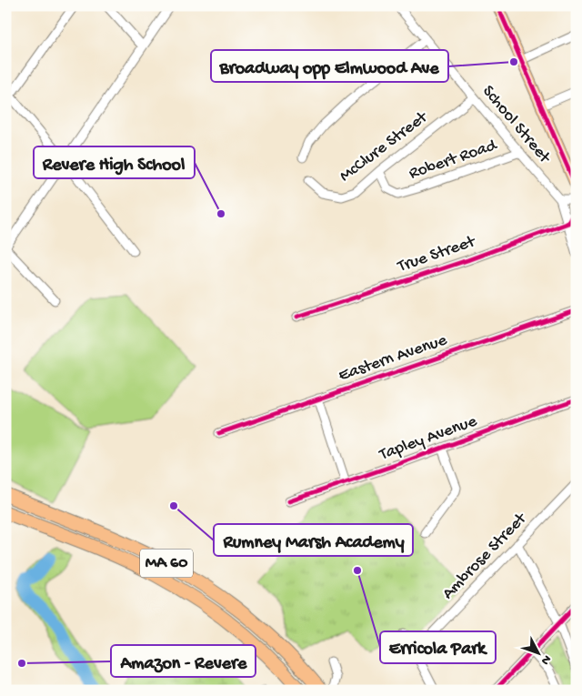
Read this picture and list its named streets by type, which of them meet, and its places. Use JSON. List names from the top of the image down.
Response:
{
  "streets": {
    "highway": ["MA 60"],
    "street": [
      "School Street",
      "McClure Street",
      "Robert Road",
      "True Street",
      "Eastern Avenue",
      "Tapley Avenue",
      "Ambrose Street"
    ]
  },
  "crossings": [
    ["School Street", "McClure Street"],
    ["School Street", "Robert Road"],
    ["School Street", "True Street"],
    ["McClure Street", "Robert Road"]
  ],
  "places": [
    "Broadway opp Elmwood Ave",
    "Revere High School",
    "Rumney Marsh Academy",
    "Erricola Park",
    "Amazon - Revere"
  ],
  "north": "bottom right"
}
